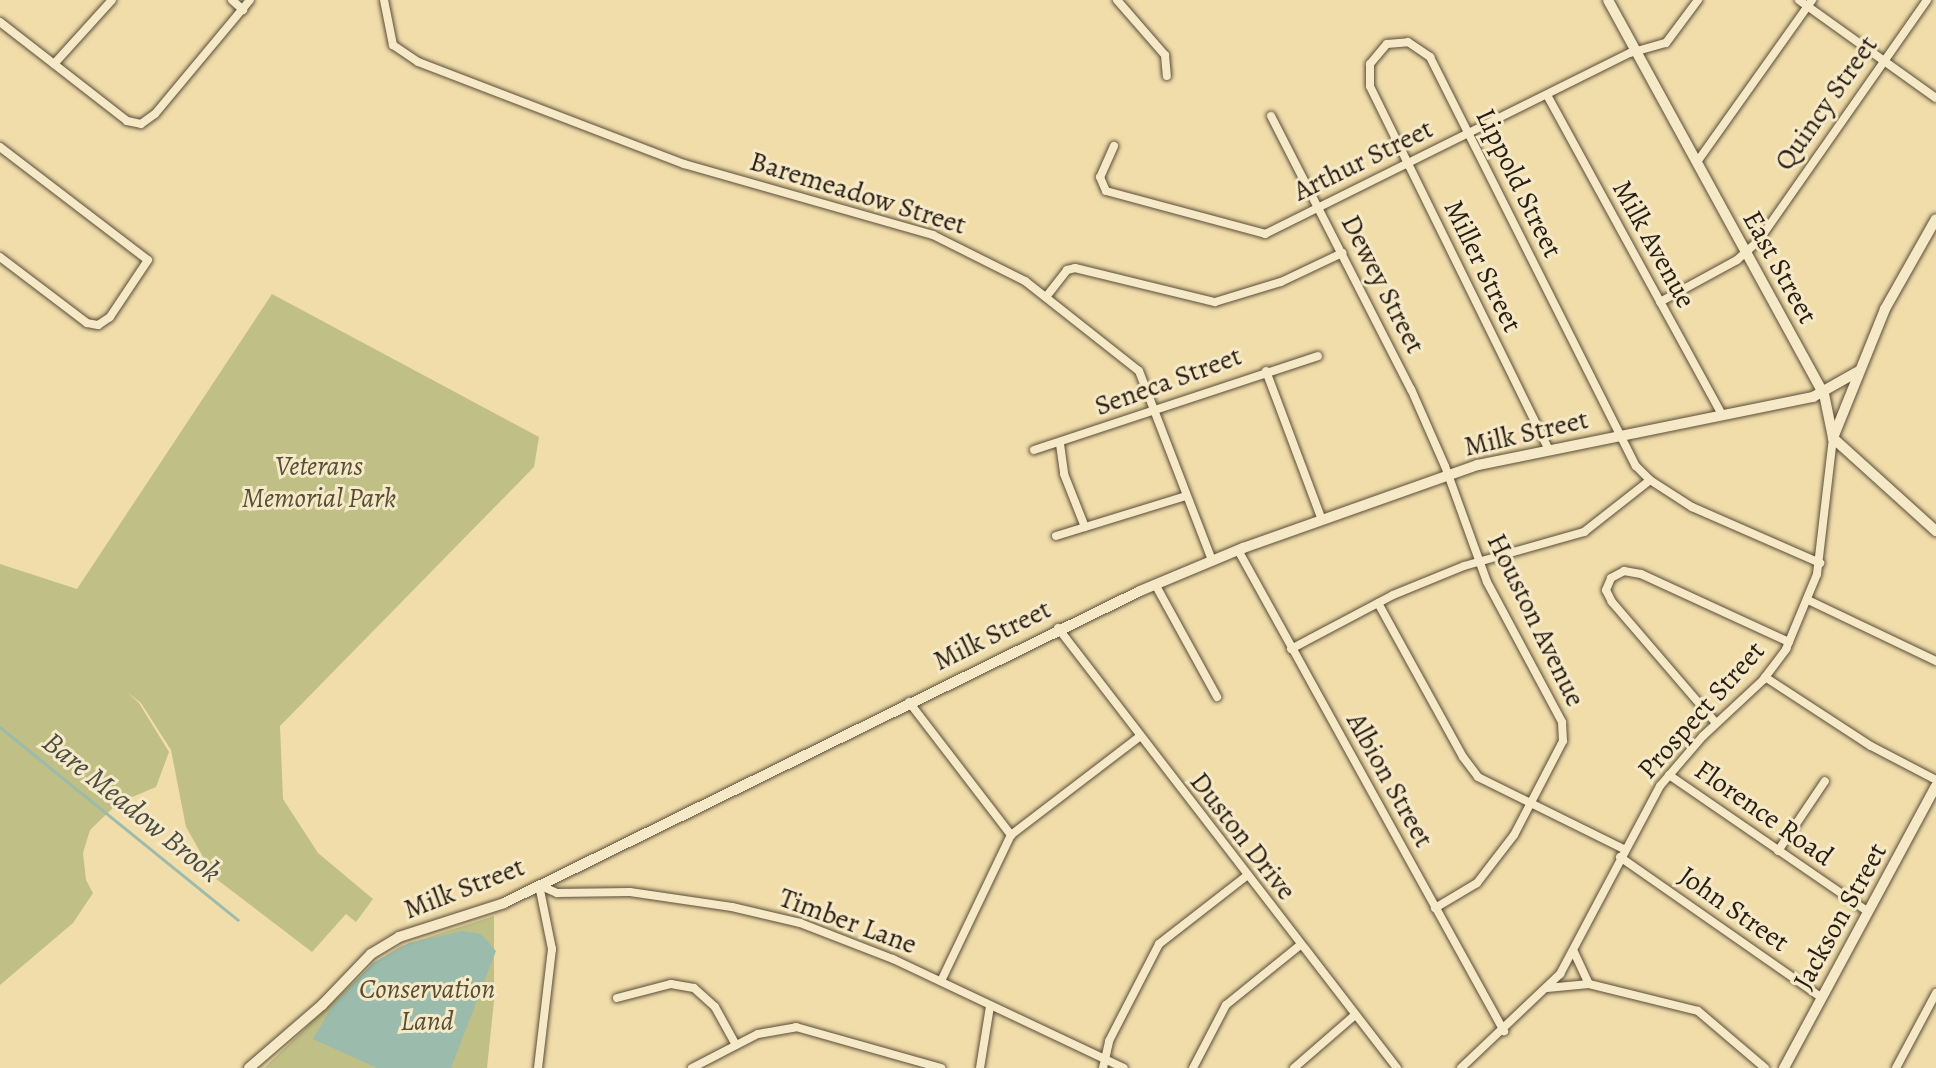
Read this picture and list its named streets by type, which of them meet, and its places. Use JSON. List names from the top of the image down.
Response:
{
  "streets": {
    "main road": ["East Street", "Jackson Street"],
    "street": [
      "Quincy Street",
      "Arthur Street",
      "Lippold Street",
      "Baremeadow Street",
      "Milk Avenue",
      "Miller Street",
      "Dewey Street",
      "Seneca Street",
      "Milk Street",
      "Houston Avenue",
      "Prospect Street",
      "Albion Street",
      "Florence Road",
      "Duston Drive",
      "John Street",
      "Timber Lane"
    ]
  },
  "crossings": [
    ["Quincy Street", "Milk Avenue"],
    ["Quincy Street", "East Street"],
    ["Arthur Street", "Lippold Street"],
    ["Arthur Street", "Milk Avenue"],
    ["Arthur Street", "Miller Street"],
    ["Arthur Street", "East Street"],
    ["Arthur Street", "Dewey Street"],
    ["Lippold Street", "Miller Street"],
    ["Lippold Street", "Milk Street"],
    ["Baremeadow Street", "Seneca Street"],
    ["Baremeadow Street", "Milk Street"],
    ["Milk Avenue", "Milk Street"],
    ["Miller Street", "Milk Street"],
    ["East Street", "Milk Street"],
    ["East Street", "Prospect Street"],
    ["Dewey Street", "Milk Street"],
    ["Dewey Street", "Houston Avenue"],
    ["Milk Street", "Houston Avenue"],
    ["Milk Street", "Albion Street"],
    ["Milk Street", "Duston Drive"],
    ["Milk Street", "Timber Lane"],
    ["Houston Avenue", "Albion Street"],
    ["Houston Avenue", "John Street"],
    ["Prospect Street", "Albion Street"],
    ["Prospect Street", "Florence Road"],
    ["Prospect Street", "John Street"],
    ["Florence Road", "Jackson Street"],
    ["John Street", "Jackson Street"]
  ],
  "water": ["Bare Meadow Brook"],
  "parks": ["Veterans Memorial Park", "Conservation Land"]
}
